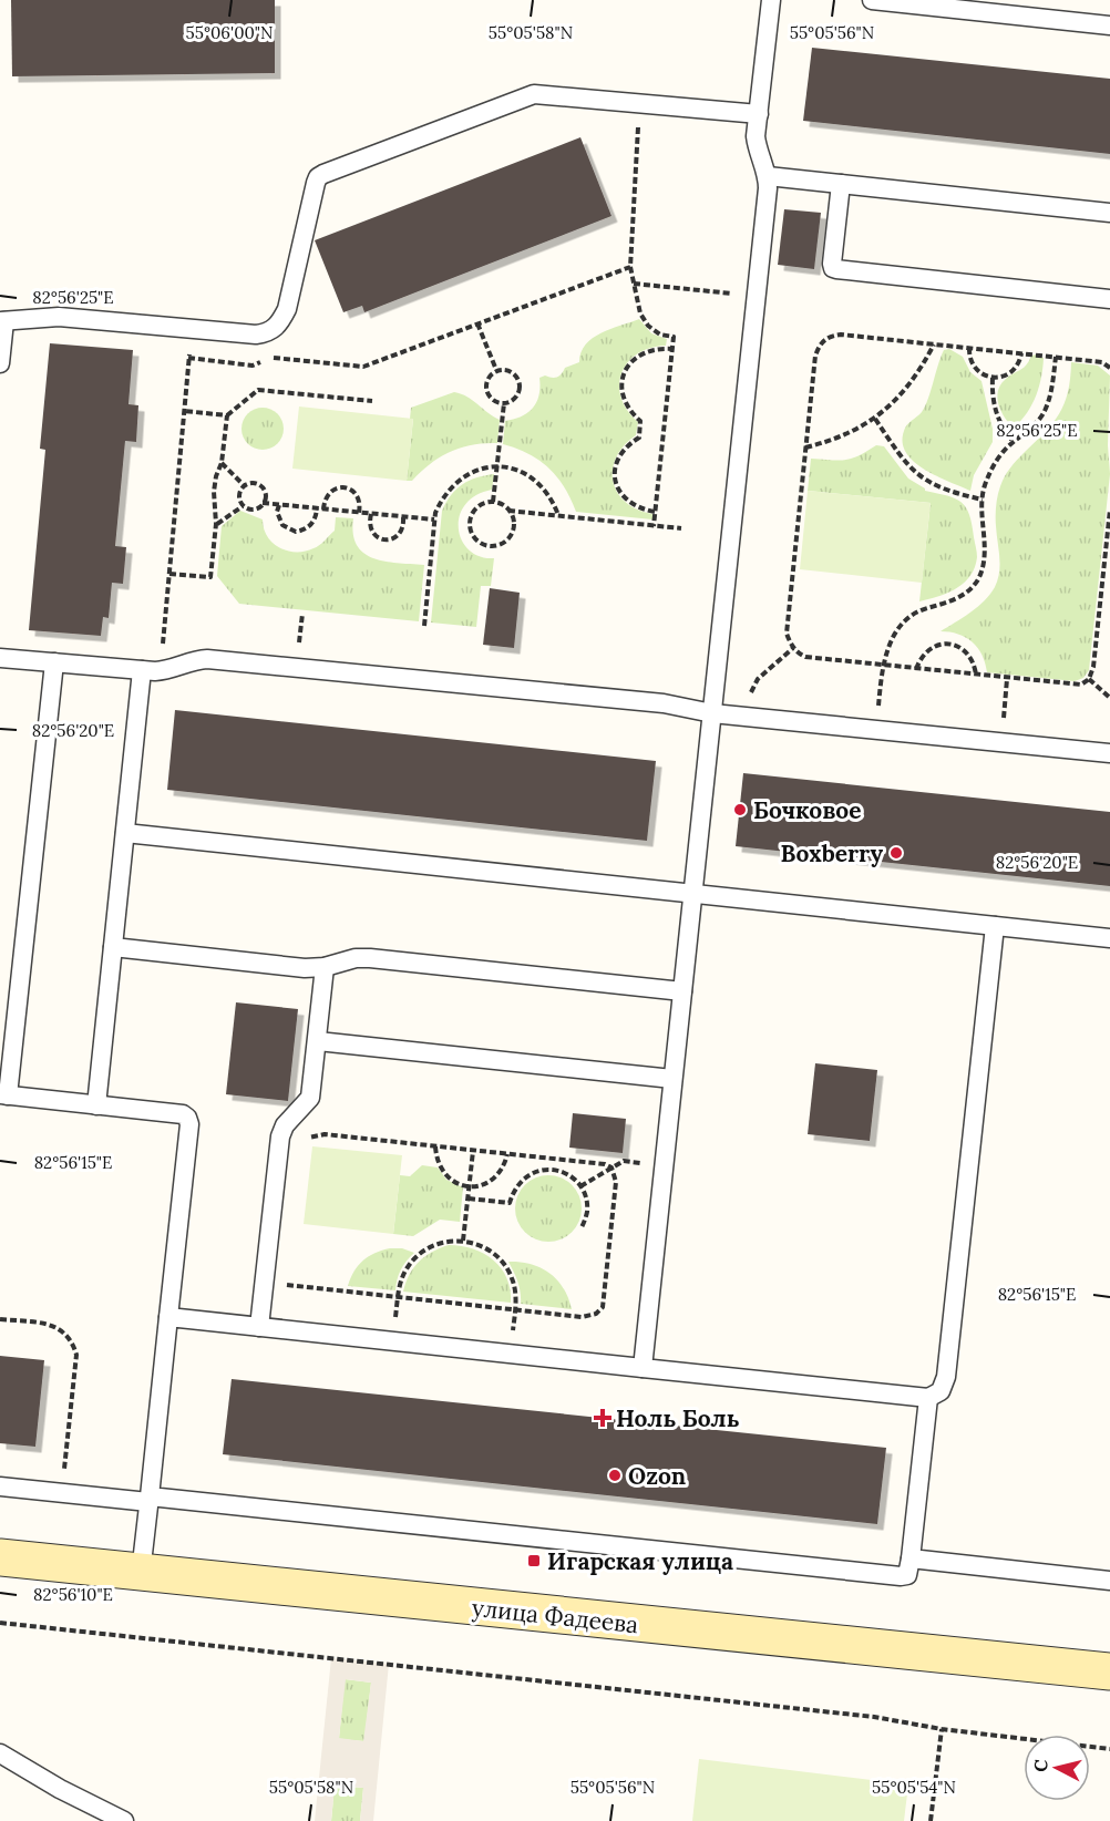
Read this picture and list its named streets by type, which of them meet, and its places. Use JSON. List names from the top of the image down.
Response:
{
  "streets": {
    "street": ["улица Фадеева"]
  },
  "places": {
    "other": ["Бочковое", "Boxberry", "Ozon"],
    "health": ["Ноль Боль"],
    "transit": ["Игарская улица"]
  },
  "north": "left",
  "coordinates": [
    "55°06'00\"N",
    "55°05'58\"N",
    "55°05'56\"N",
    "82°56'25\"E",
    "82°56'20\"E",
    "82°56'15\"E",
    "82°56'10\"E",
    "55°05'54\"N"
  ]
}
